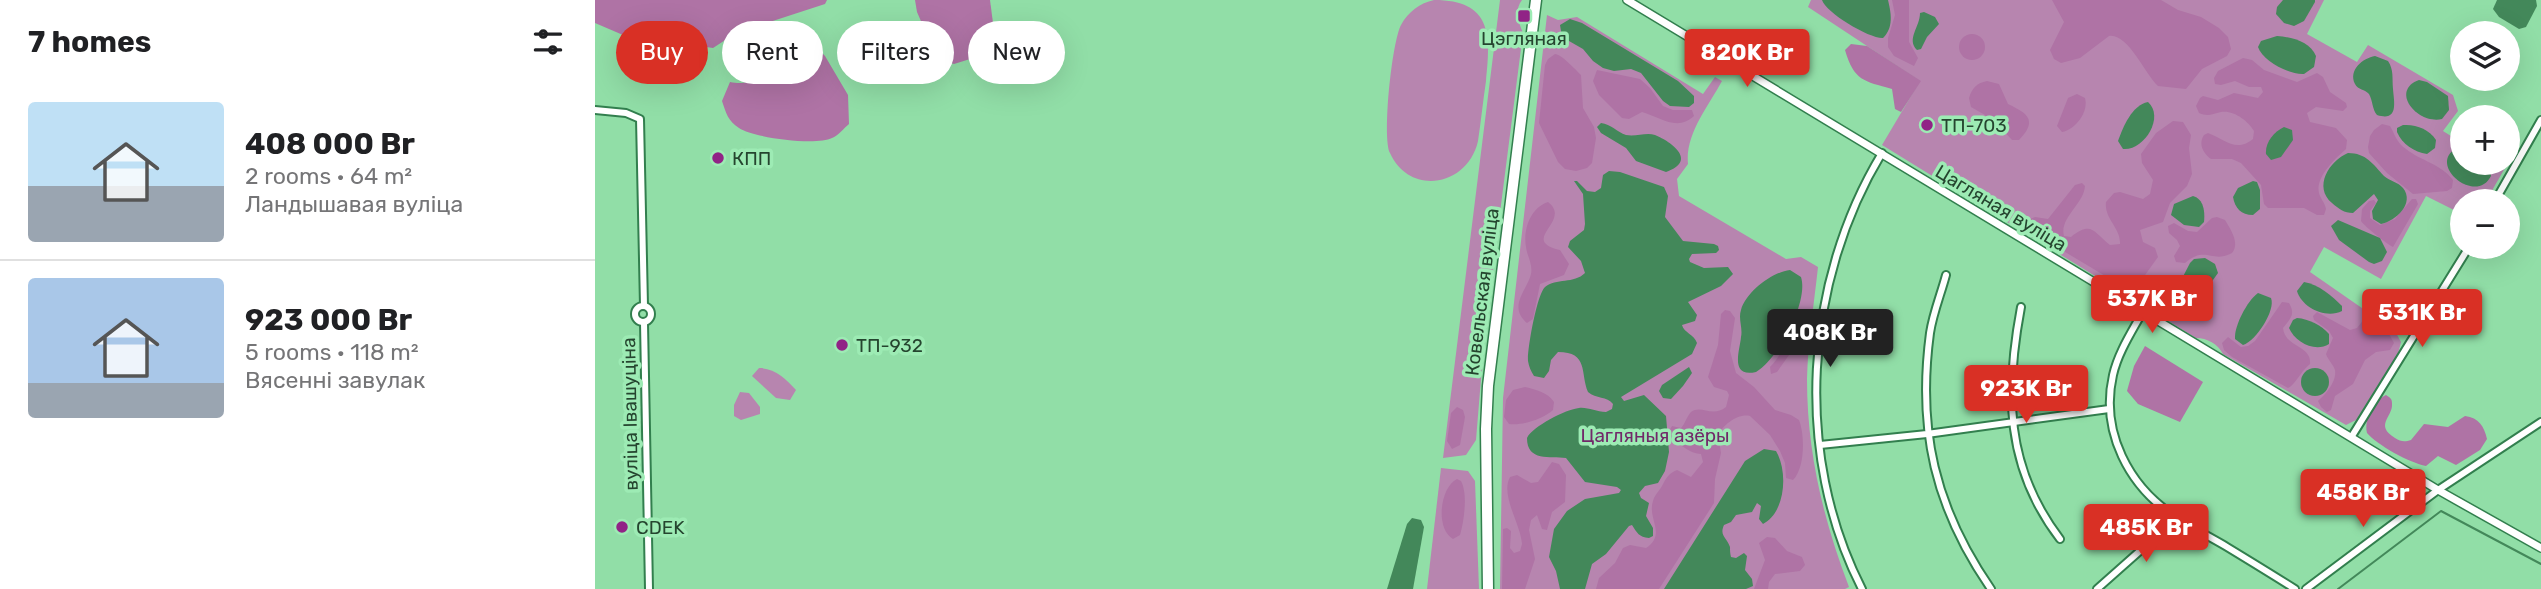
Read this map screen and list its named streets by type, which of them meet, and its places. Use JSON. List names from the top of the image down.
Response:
{
  "streets": {
    "highway": ["Ковельская вуліца"],
    "street": ["Цагляная вуліца", "вуліца Івашуціна"]
  },
  "parks": ["Цагляныя азёры"],
  "places": {
    "transit": ["Цэгляная"],
    "other": [
      "ТП-703",
      "КПП",
      "ТП-932",
      "CDEK"
    ]
  },
  "page": {
    "heading": "7 homes",
    "map_buttons": ["+", "−"],
    "chip": [
      "Buy",
      "Rent",
      "Filters",
      "New"
    ],
    "price": [
      "820K Br",
      "537K Br",
      "531K Br",
      "408K Br",
      "923K Br",
      "458K Br",
      "485K Br"
    ],
    "list": [
      {
        "name": "408 000 Br",
        "note": "2 rooms · 64 m² · Ландышавая вуліца"
      },
      {
        "name": "923 000 Br",
        "note": "5 rooms · 118 m² · Вясенні завулак"
      }
    ]
  }
}
